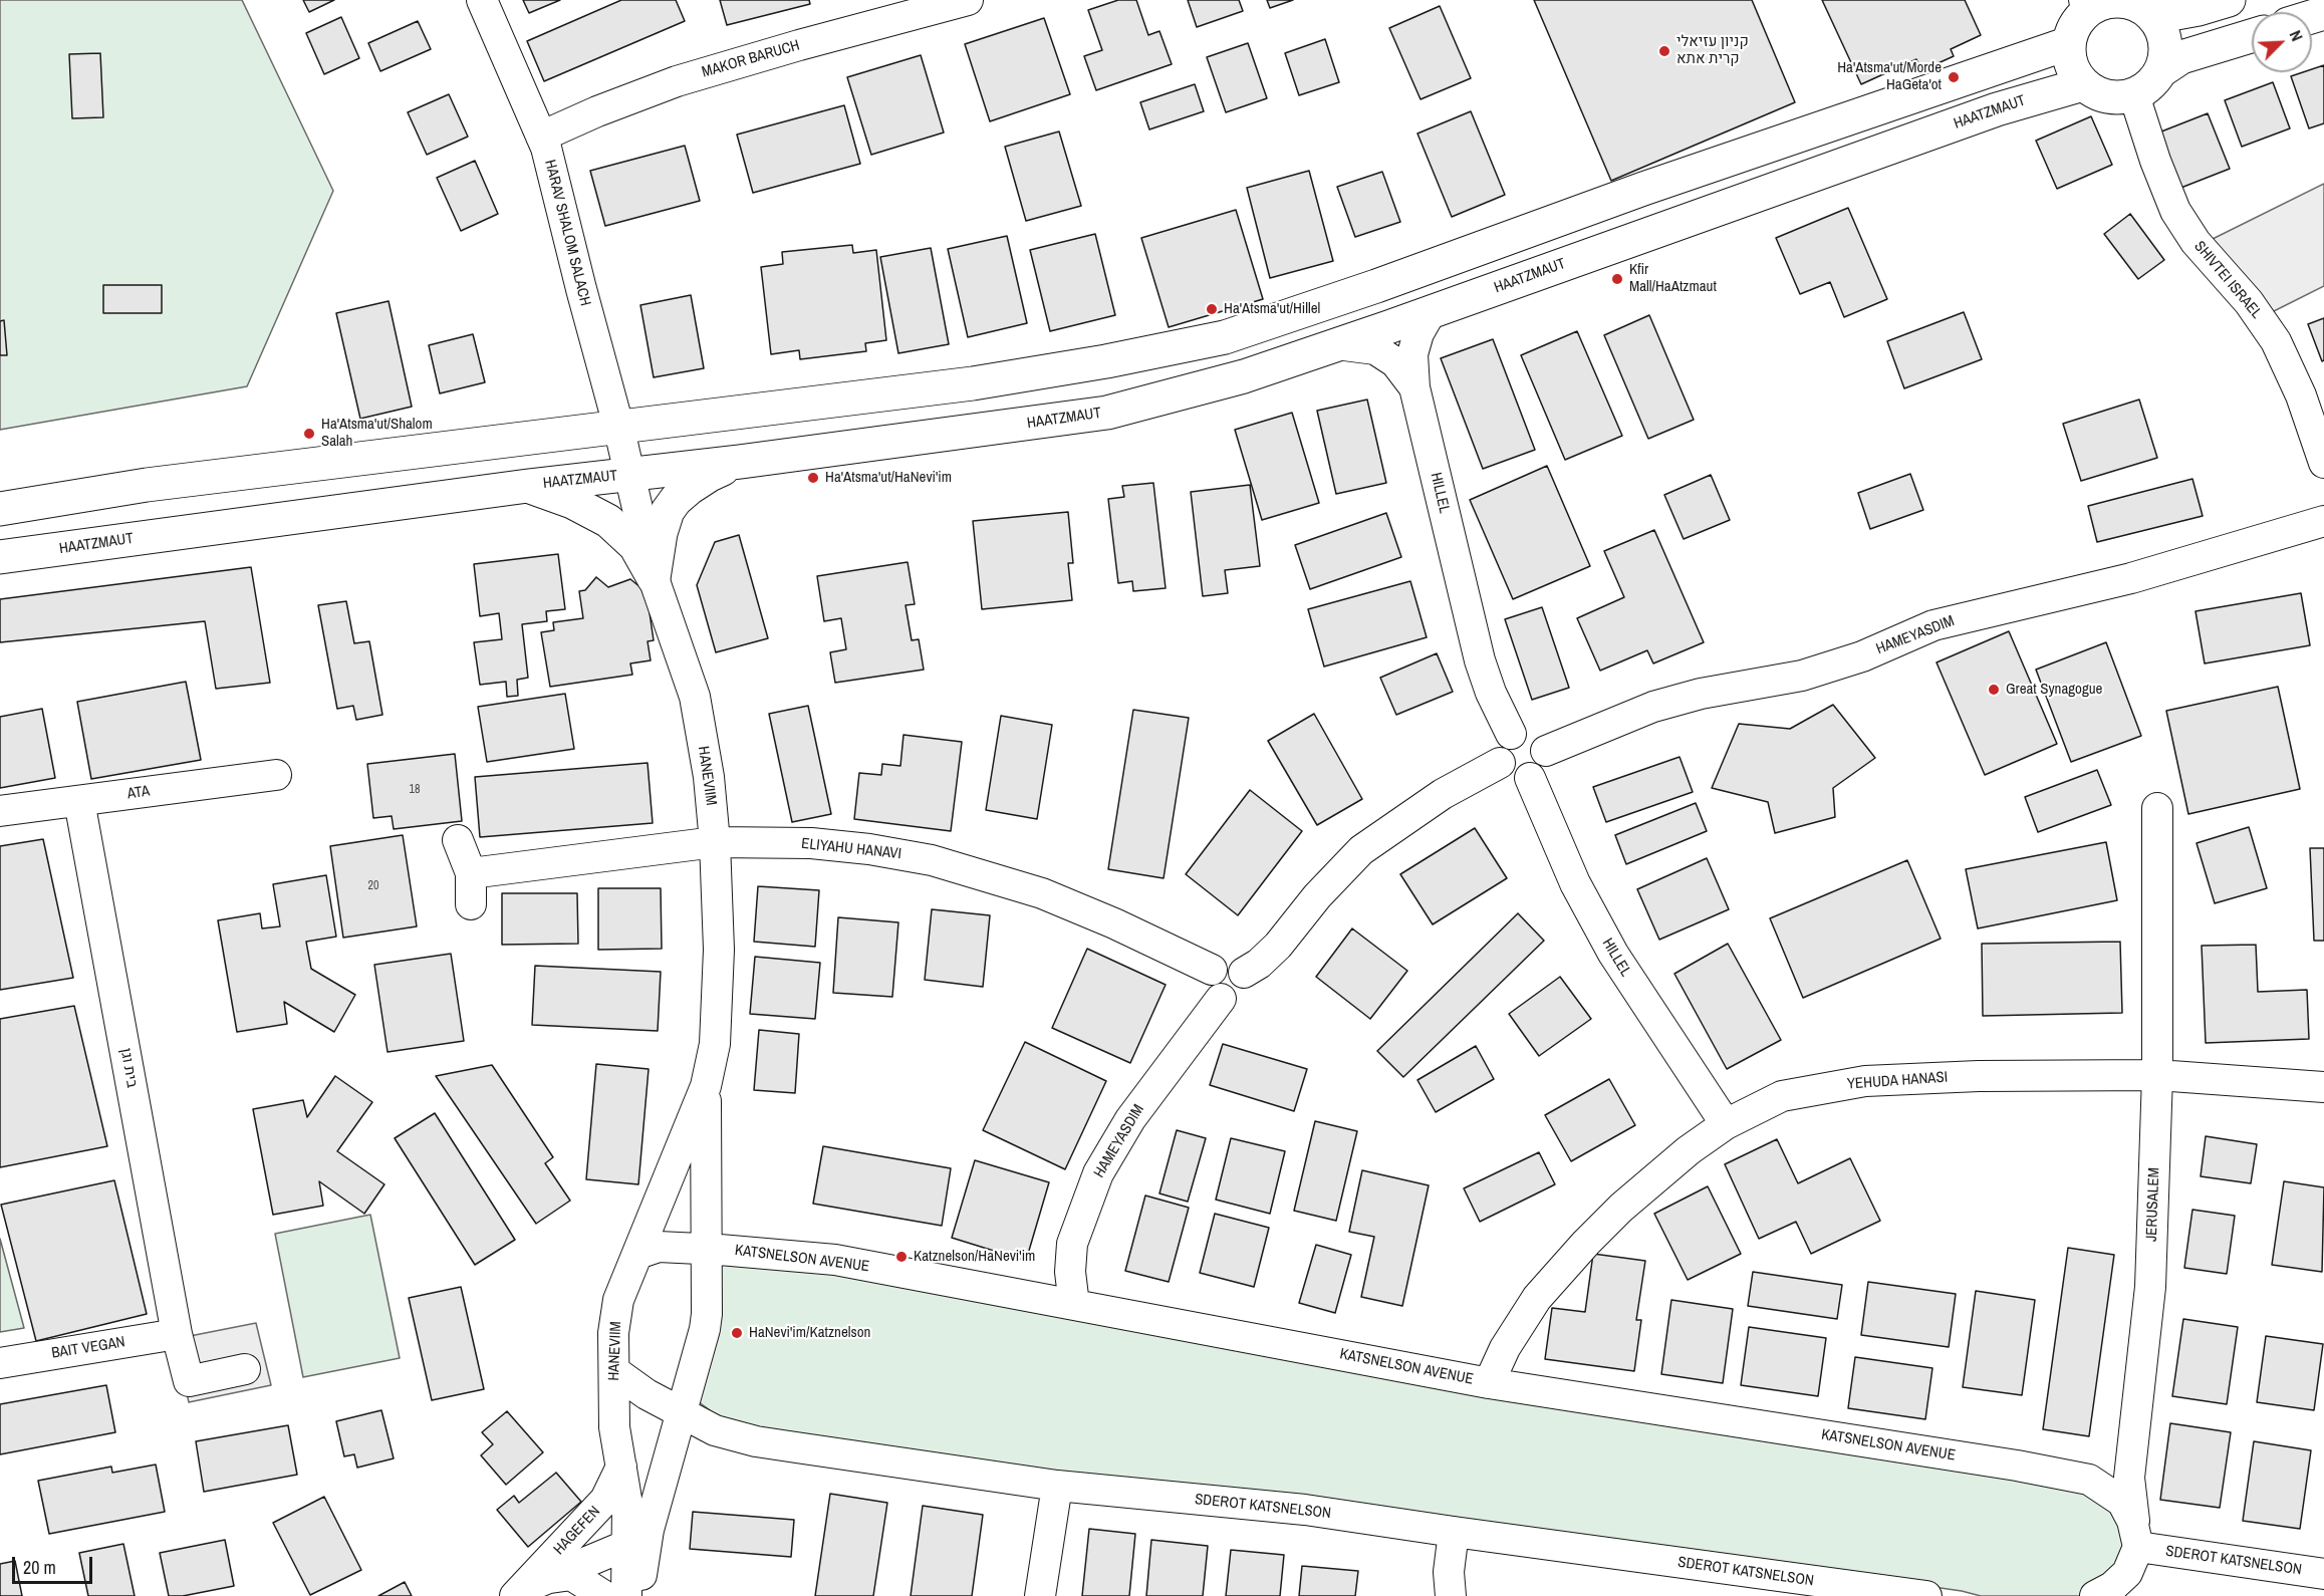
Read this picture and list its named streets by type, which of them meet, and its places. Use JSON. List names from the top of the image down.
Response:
{
  "streets": {
    "main road": ["HAATZMAUT"],
    "street": [
      "MAKOR BARUCH",
      "HARAV SHALOM SALACH",
      "SHIVTEI ISRAEL",
      "HILLEL",
      "HAMEYASDIM",
      "HANEVIIM",
      "ATA",
      "ELIYAHU HANAVI",
      "בית וגן",
      "YEHUDA HANASI",
      "JERUSALEM",
      "KATSNELSON AVENUE",
      "BAIT VEGAN",
      "SDEROT KATSNELSON",
      "HAGEFEN"
    ]
  },
  "crossings": [
    ["MAKOR BARUCH", "HARAV SHALOM SALACH"],
    ["HAATZMAUT", "HARAV SHALOM SALACH"],
    ["HAATZMAUT", "SHIVTEI ISRAEL"],
    ["HAATZMAUT", "HILLEL"],
    ["HAATZMAUT", "HANEVIIM"],
    ["HARAV SHALOM SALACH", "HANEVIIM"],
    ["HILLEL", "HAMEYASDIM"],
    ["HILLEL", "YEHUDA HANASI"],
    ["HAMEYASDIM", "ELIYAHU HANAVI"],
    ["HAMEYASDIM", "KATSNELSON AVENUE"],
    ["HANEVIIM", "ELIYAHU HANAVI"],
    ["HANEVIIM", "KATSNELSON AVENUE"],
    ["HANEVIIM", "SDEROT KATSNELSON"],
    ["HANEVIIM", "HAGEFEN"],
    ["ATA", "בית וגן"],
    ["בית וגן", "BAIT VEGAN"],
    ["YEHUDA HANASI", "JERUSALEM"],
    ["YEHUDA HANASI", "KATSNELSON AVENUE"],
    ["JERUSALEM", "KATSNELSON AVENUE"],
    ["JERUSALEM", "SDEROT KATSNELSON"],
    ["KATSNELSON AVENUE", "SDEROT KATSNELSON"]
  ],
  "places": [
    "קניון עזיאלי קרית אתא",
    "Ha'Atsma'ut/Morde HaGeta'ot",
    "Kfir Mall/HaAtzmaut",
    "Ha'Atsma'ut/Hillel",
    "Ha'Atsma'ut/Shalom Salah",
    "Ha'Atsma'ut/HaNevi'im",
    "Great Synagogue",
    "Katznelson/HaNevi'im",
    "HaNevi'im/Katznelson"
  ],
  "house_numbers": ["18", "20"],
  "scale_bar": "20 m",
  "north": "top right"
}
